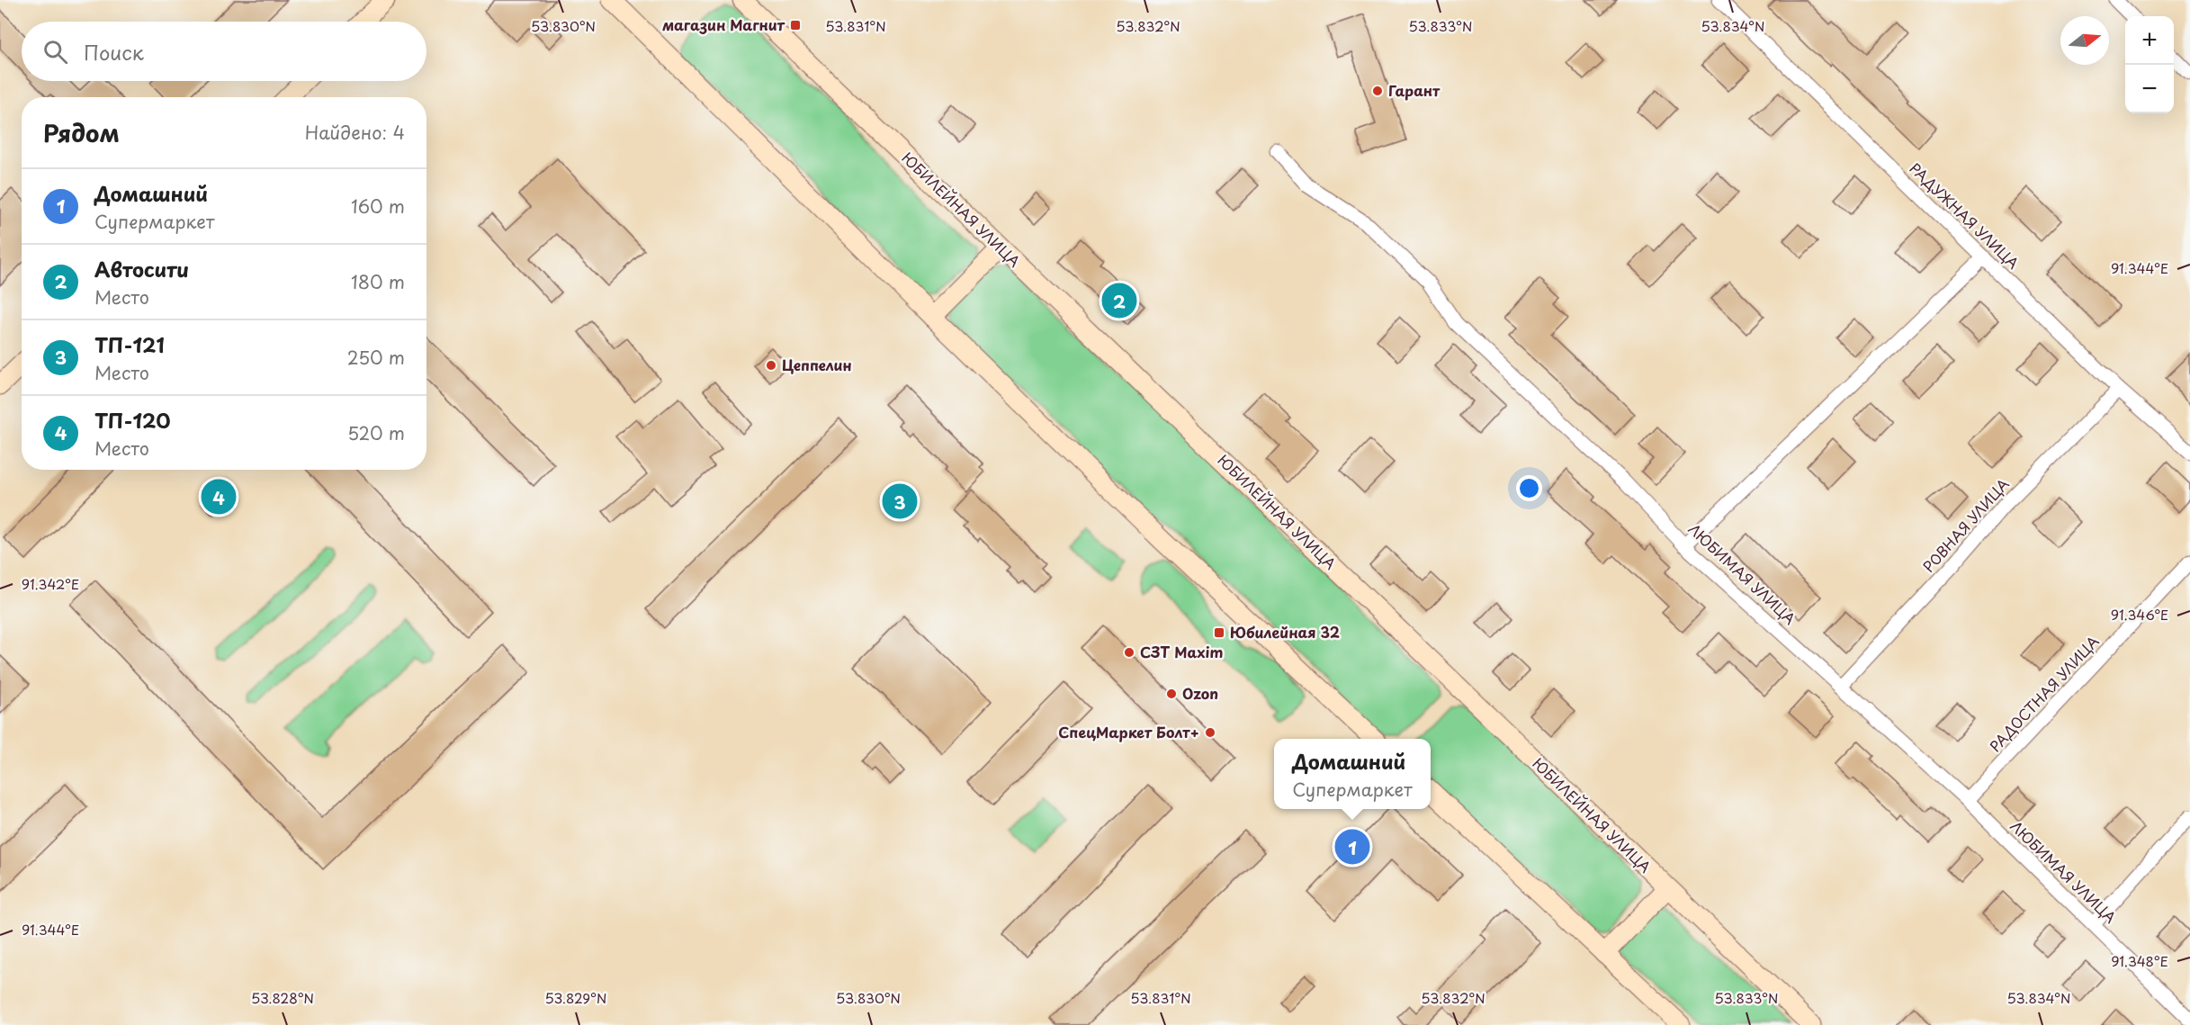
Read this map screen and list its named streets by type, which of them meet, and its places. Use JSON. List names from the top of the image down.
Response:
{
  "streets": {
    "main road": ["ЮБИЛЕЙНАЯ УЛИЦА"],
    "street": [
      "РАДУЖНАЯ УЛИЦА",
      "РОВНАЯ УЛИЦА",
      "ЛЮБИМАЯ УЛИЦА",
      "РАДОСТНАЯ УЛИЦА"
    ]
  },
  "crossings": [
    ["РАДУЖНАЯ УЛИЦА", "РОВНАЯ УЛИЦА"],
    ["РОВНАЯ УЛИЦА", "ЛЮБИМАЯ УЛИЦА"],
    ["ЛЮБИМАЯ УЛИЦА", "РАДОСТНАЯ УЛИЦА"]
  ],
  "places": {
    "transit": ["магазин Магнит", "Юбилейная 32"],
    "other": [
      "Гарант",
      "Цеппелин",
      "СЗТ Maxim",
      "Ozon",
      "СпецМаркет Болт+"
    ]
  },
  "north": "right",
  "page": {
    "map_buttons": ["+", "−"],
    "search": "Поиск",
    "heading": ["Рядом", "Найдено: 4"],
    "list": [
      {
        "mark": "1",
        "name": "Домашний",
        "note": "Супермаркет",
        "value": "160 m"
      },
      {
        "mark": "2",
        "name": "Автосити",
        "note": "Место",
        "value": "180 m"
      },
      {
        "mark": "3",
        "name": "ТП-121",
        "note": "Место",
        "value": "250 m"
      },
      {
        "mark": "4",
        "name": "ТП-120",
        "note": "Место",
        "value": "520 m"
      }
    ],
    "pins": [
      "2",
      "4",
      "3",
      "1"
    ],
    "popup": ["Домашний", "Супермаркет"]
  },
  "coordinates": [
    "53.830°N",
    "53.831°N",
    "53.832°N",
    "53.833°N",
    "53.834°N",
    "91.344°E",
    "91.342°E",
    "91.346°E",
    "91.348°E",
    "53.828°N",
    "53.829°N"
  ]
}
